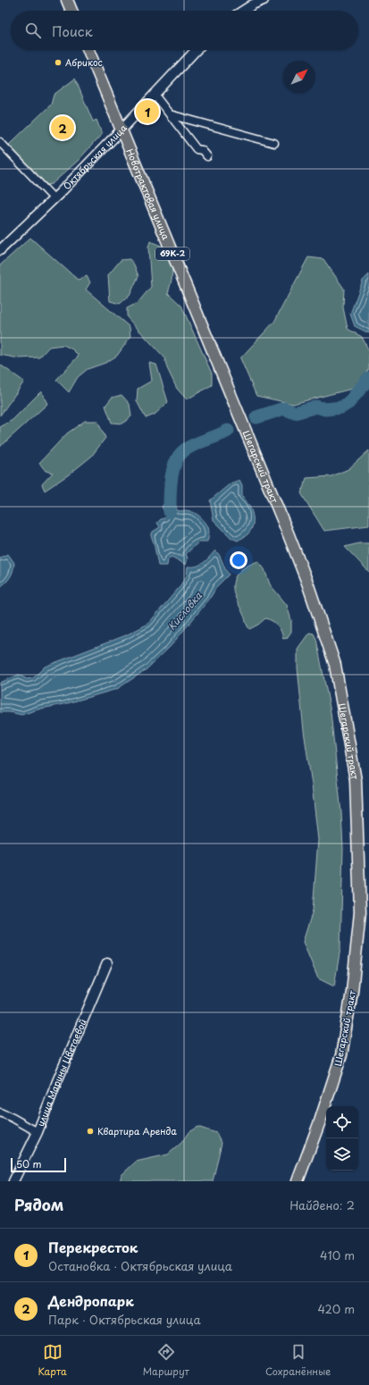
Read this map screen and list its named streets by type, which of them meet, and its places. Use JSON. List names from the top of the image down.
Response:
{
  "streets": {
    "main road": ["Новотрактовая улица", "69К-2", "Шегарский тракт"],
    "street": ["Октябрьская улица", "улица Марины Цветаевой"]
  },
  "crossings": [
    ["Октябрьская улица", "Новотрактовая улица"],
    ["Октябрьская улица", "69К-2"],
    ["Новотрактовая улица", "69К-2"],
    ["Новотрактовая улица", "Шегарский тракт"]
  ],
  "water": ["Кисловка"],
  "places": ["Абрикос", "Квартира Аренда"],
  "scale_bar": "50 m",
  "north": "top right",
  "page": {
    "search": "Поиск",
    "pins": ["1", "2"],
    "scale": "50 m",
    "heading": ["Рядом", "Найдено: 2"],
    "list": [
      {
        "mark": "1",
        "name": "Перекресток",
        "note": "Остановка · Октябрьская улица",
        "value": "410 m"
      },
      {
        "mark": "2",
        "name": "Дендропарк",
        "note": "Парк · Октябрьская улица",
        "value": "420 m"
      }
    ],
    "nav": ["Карта", "Маршрут", "Сохранённые"]
  }
}
